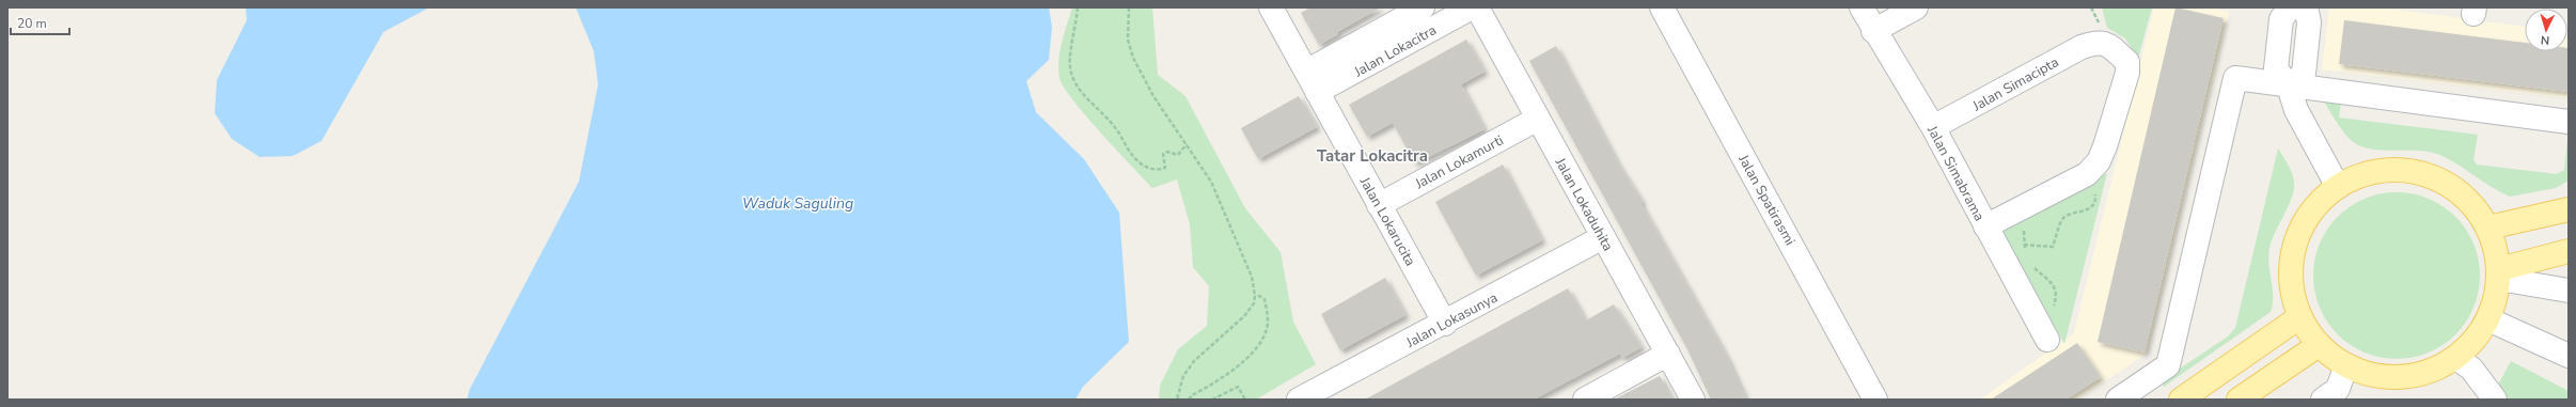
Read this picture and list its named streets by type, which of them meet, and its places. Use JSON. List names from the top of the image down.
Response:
{
  "streets": {
    "street": [
      "Jalan Lokacitra",
      "Jalan Simacipta",
      "Jalan Lokamurti",
      "Jalan Simabrama",
      "Jalan Spatirasmi",
      "Jalan Lokaduhita",
      "Jalan Lokarucita",
      "Jalan Lokasunya"
    ]
  },
  "crossings": [
    ["Jalan Lokacitra", "Jalan Lokarucita"],
    ["Jalan Simacipta", "Jalan Simabrama"],
    ["Jalan Lokamurti", "Jalan Lokaduhita"],
    ["Jalan Lokamurti", "Jalan Lokarucita"],
    ["Jalan Lokaduhita", "Jalan Lokasunya"],
    ["Jalan Lokarucita", "Jalan Lokasunya"]
  ],
  "districts": ["Tatar Lokacitra"],
  "water": ["Waduk Saguling"],
  "scale_bar": "20 m",
  "north": "bottom"
}
